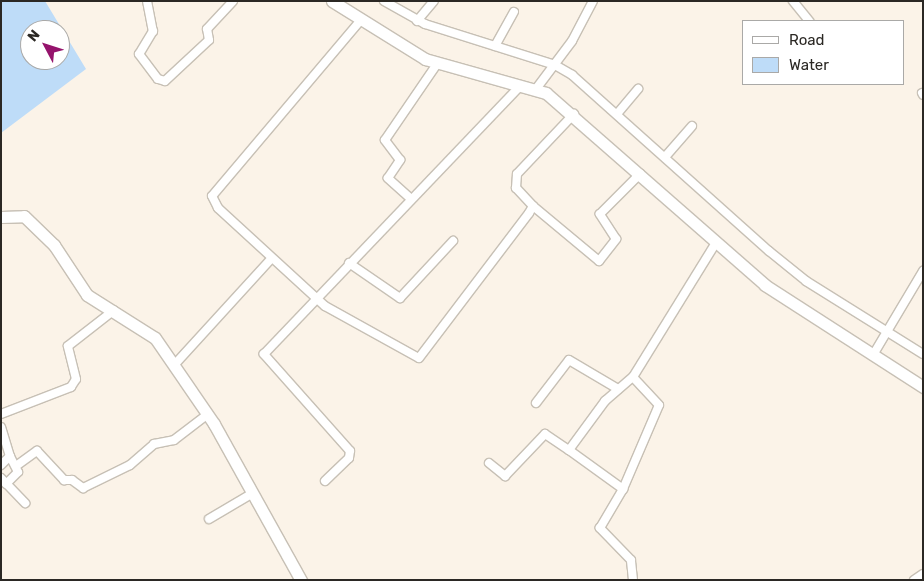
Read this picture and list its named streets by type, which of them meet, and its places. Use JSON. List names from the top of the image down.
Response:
{
  "legend": ["Road", "Water"],
  "north": "top left"
}
